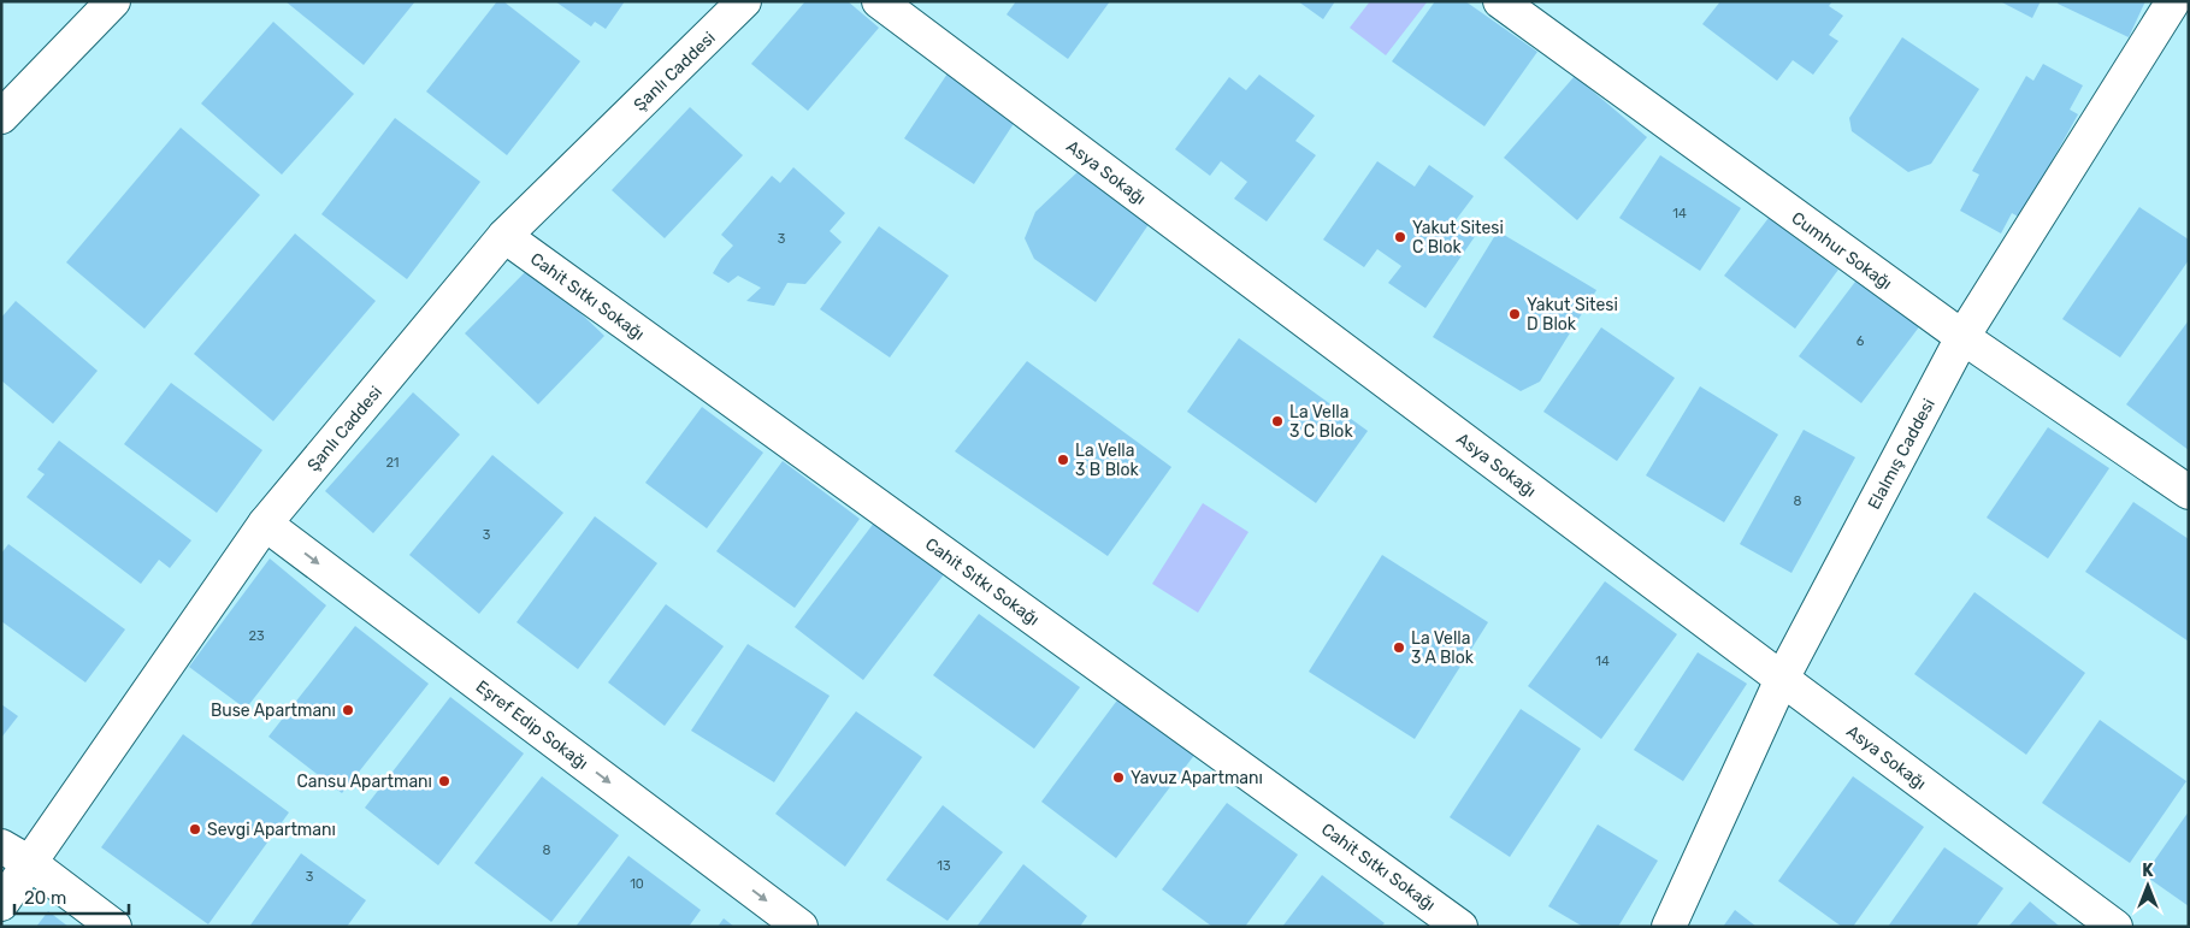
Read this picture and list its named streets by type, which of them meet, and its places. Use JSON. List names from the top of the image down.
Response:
{
  "streets": {
    "street": [
      "Şanlı Caddesi",
      "Asya Sokağı",
      "Cumhur Sokağı",
      "Cahit Sıtkı Sokağı",
      "Elalmış Caddesi",
      "Eşref Edip Sokağı"
    ]
  },
  "crossings": [
    ["Şanlı Caddesi", "Cahit Sıtkı Sokağı"],
    ["Şanlı Caddesi", "Eşref Edip Sokağı"],
    ["Asya Sokağı", "Elalmış Caddesi"],
    ["Cumhur Sokağı", "Elalmış Caddesi"]
  ],
  "one_way": ["Eşref Edip Sokağı"],
  "places": [
    "Yakut Sitesi C Blok",
    "Yakut Sitesi D Blok",
    "La Vella 3 C Blok",
    "La Vella 3 B Blok",
    "La Vella 3 A Blok",
    "Buse Apartmanı",
    "Yavuz Apartmanı",
    "Cansu Apartmanı",
    "Sevgi Apartmanı"
  ],
  "house_numbers": [
    "14",
    "3",
    "6",
    "21",
    "8",
    "3",
    "23",
    "14",
    "8",
    "13",
    "3",
    "10"
  ],
  "scale_bar": "20 m",
  "north": "top"
}
